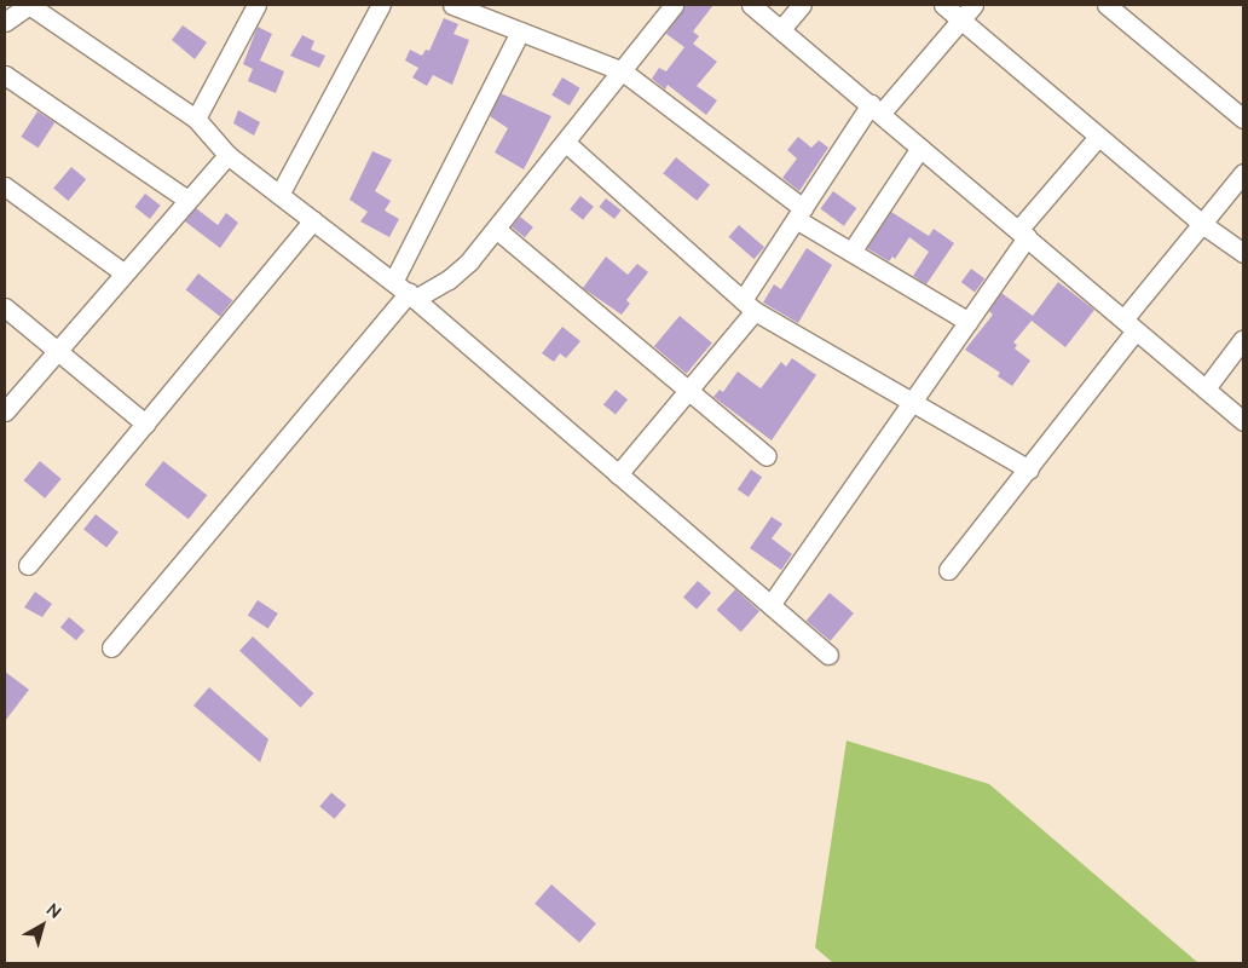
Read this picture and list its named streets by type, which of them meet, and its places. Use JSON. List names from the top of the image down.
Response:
{
  "north": "top right"
}
